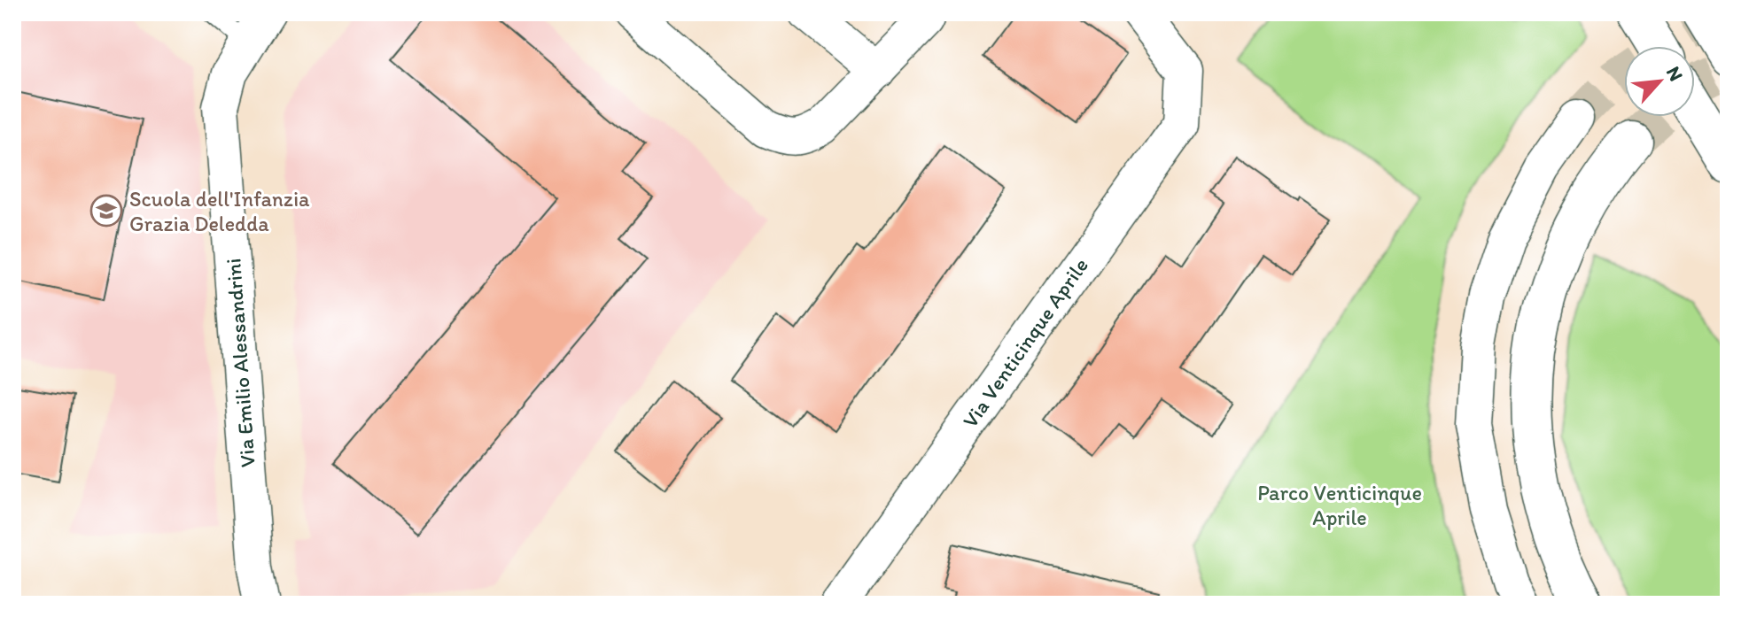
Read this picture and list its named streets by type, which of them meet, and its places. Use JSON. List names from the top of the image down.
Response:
{
  "streets": {
    "street": ["Via Venticinque Aprile", "Via Emilio Alessandrini"]
  },
  "parks": ["Parco Venticinque Aprile"],
  "places": {
    "school or university": ["Scuola dell'Infanzia Grazia Deledda"]
  },
  "north": "top right"
}
